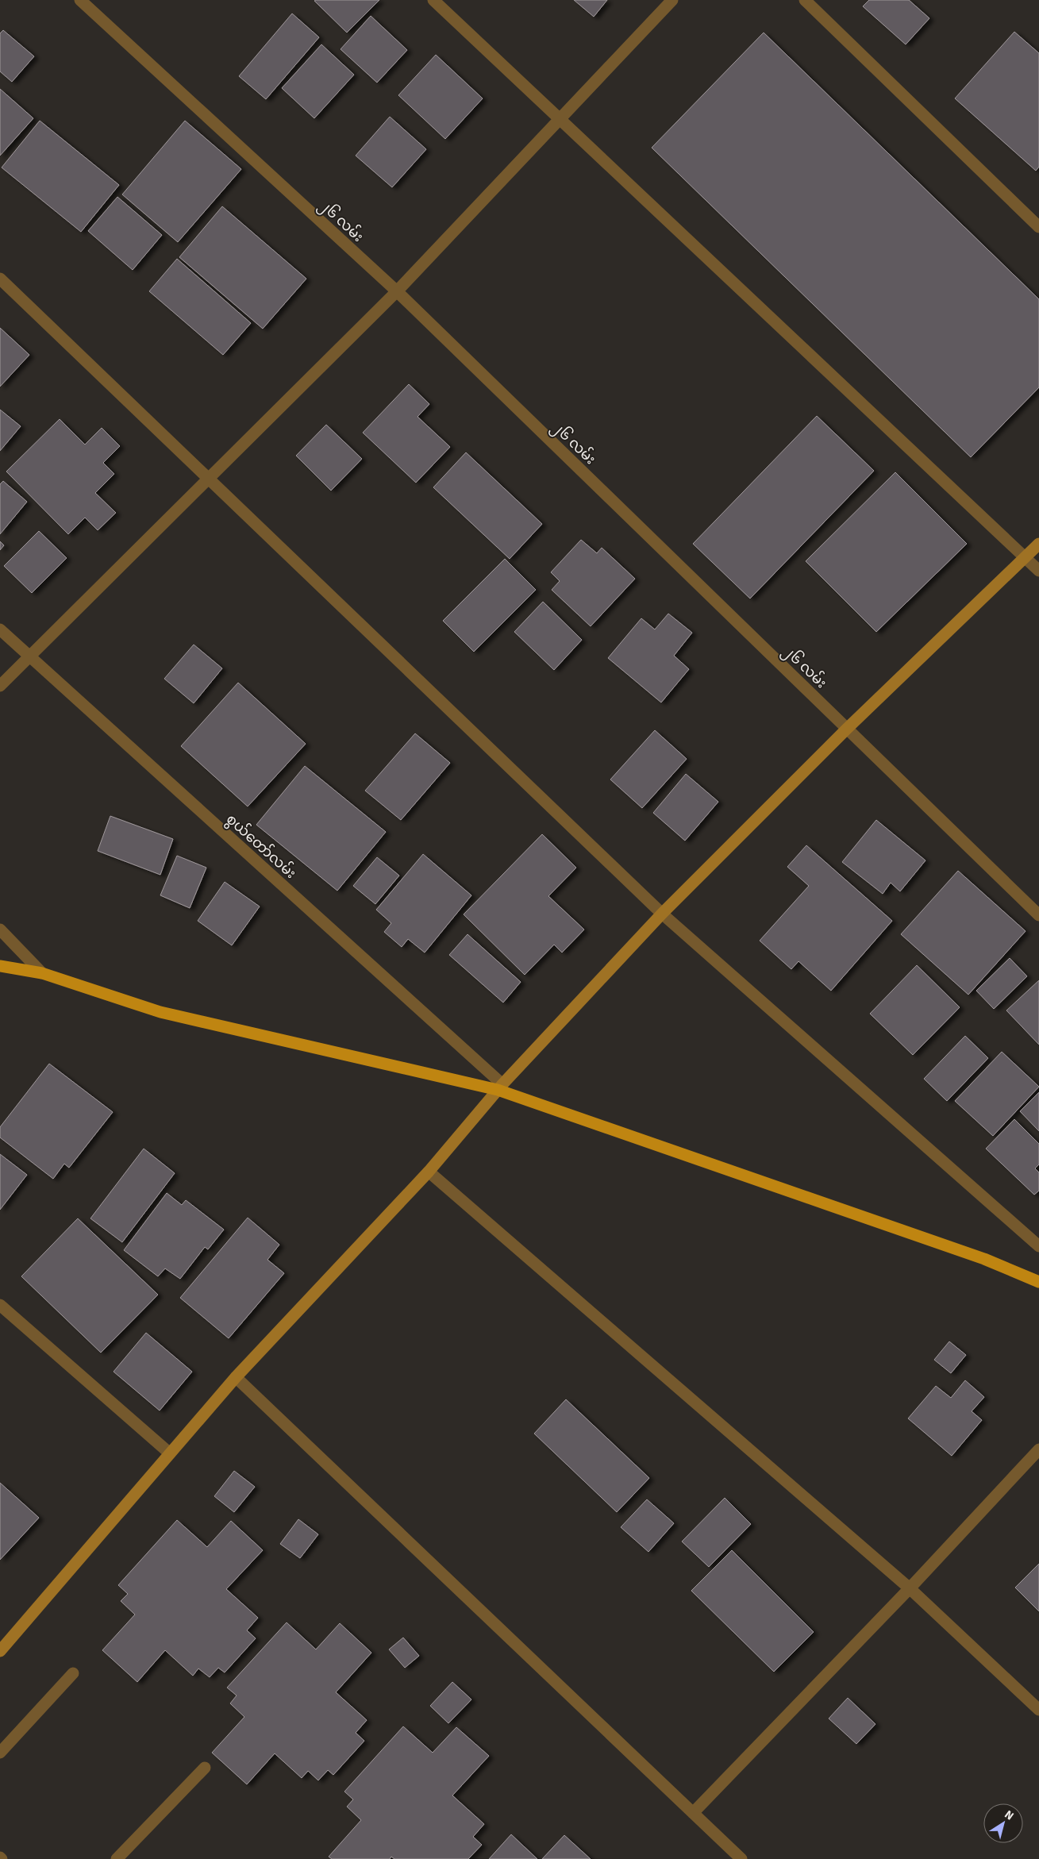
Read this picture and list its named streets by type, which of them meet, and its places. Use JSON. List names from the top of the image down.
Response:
{
  "streets": {
    "street": ["၂၆ လမ်း", "စွယ်တော်လမ်း"]
  },
  "north": "top right"
}
